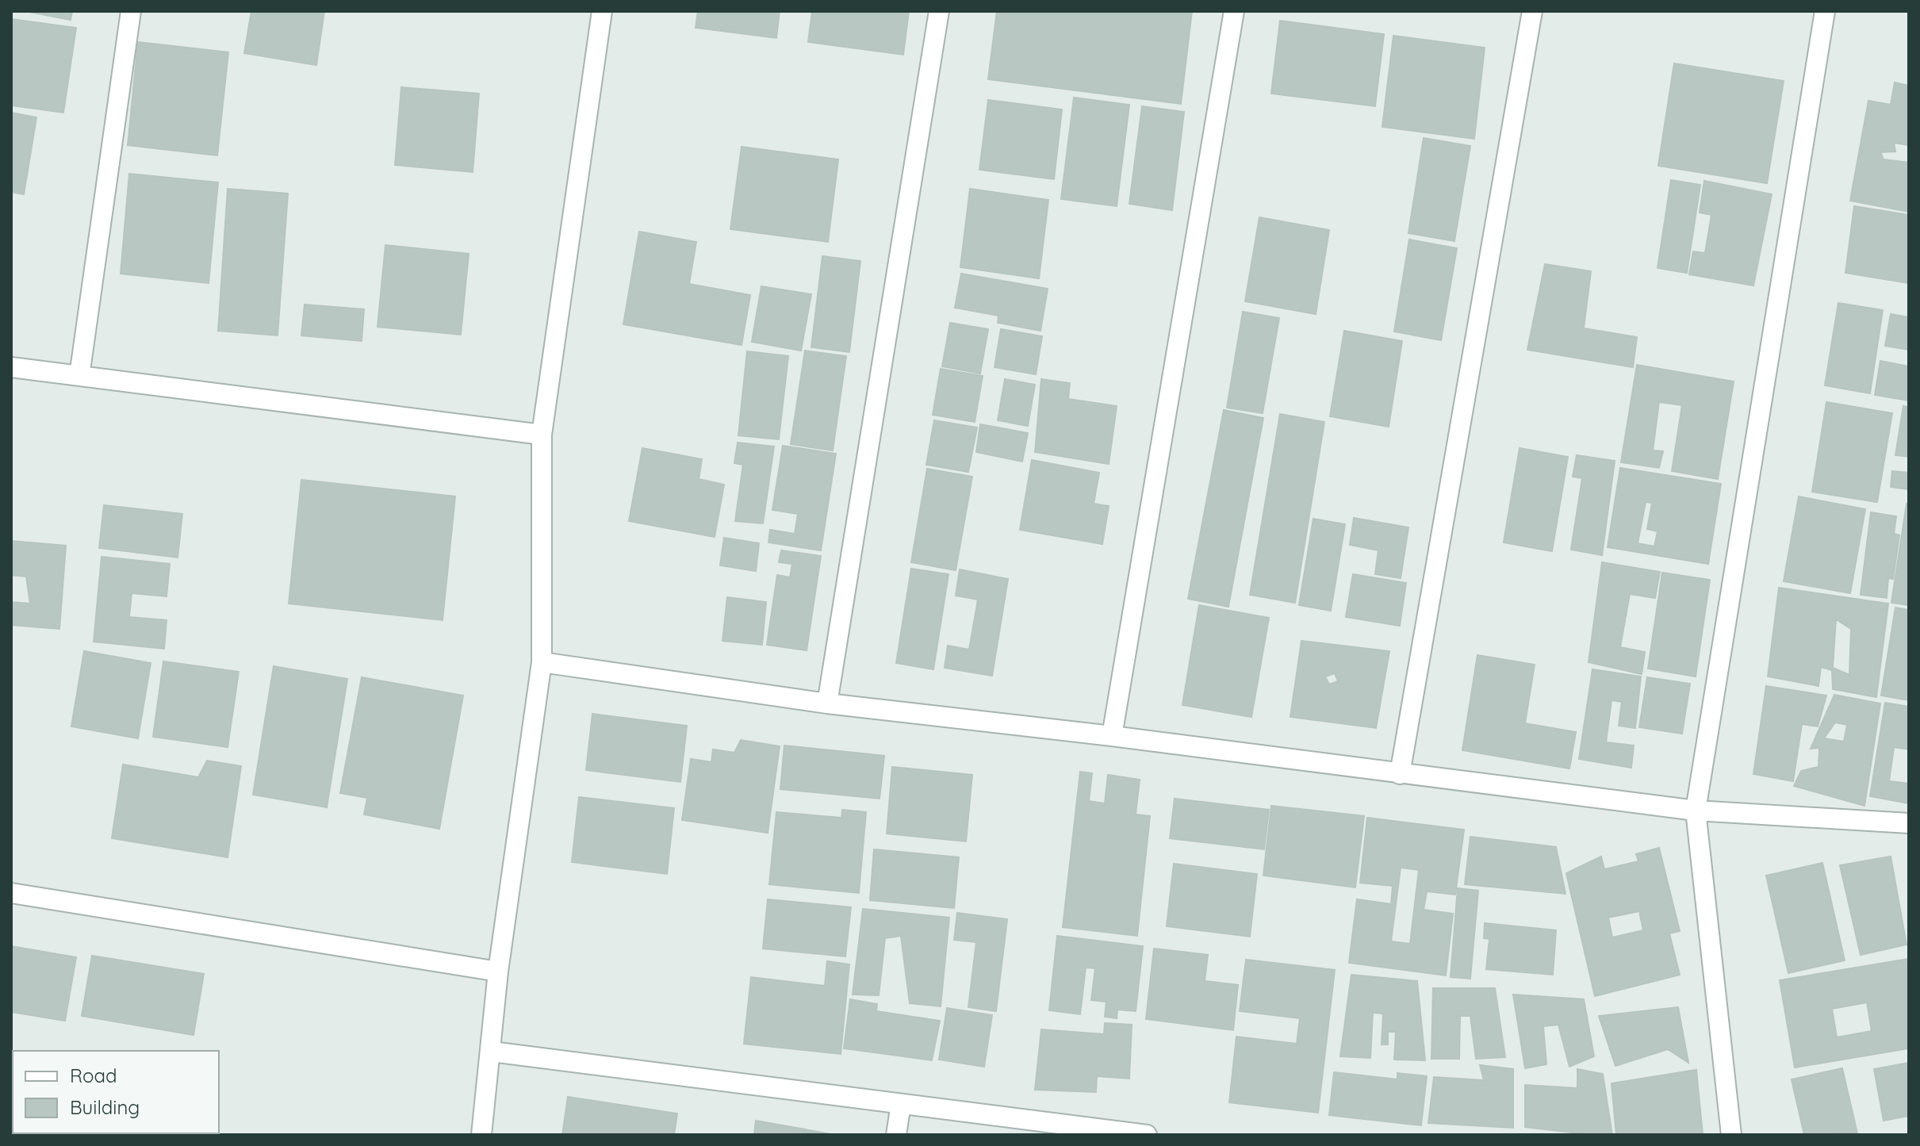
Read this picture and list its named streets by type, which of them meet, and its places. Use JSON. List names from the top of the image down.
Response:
{
  "legend": ["Road", "Building"]
}
